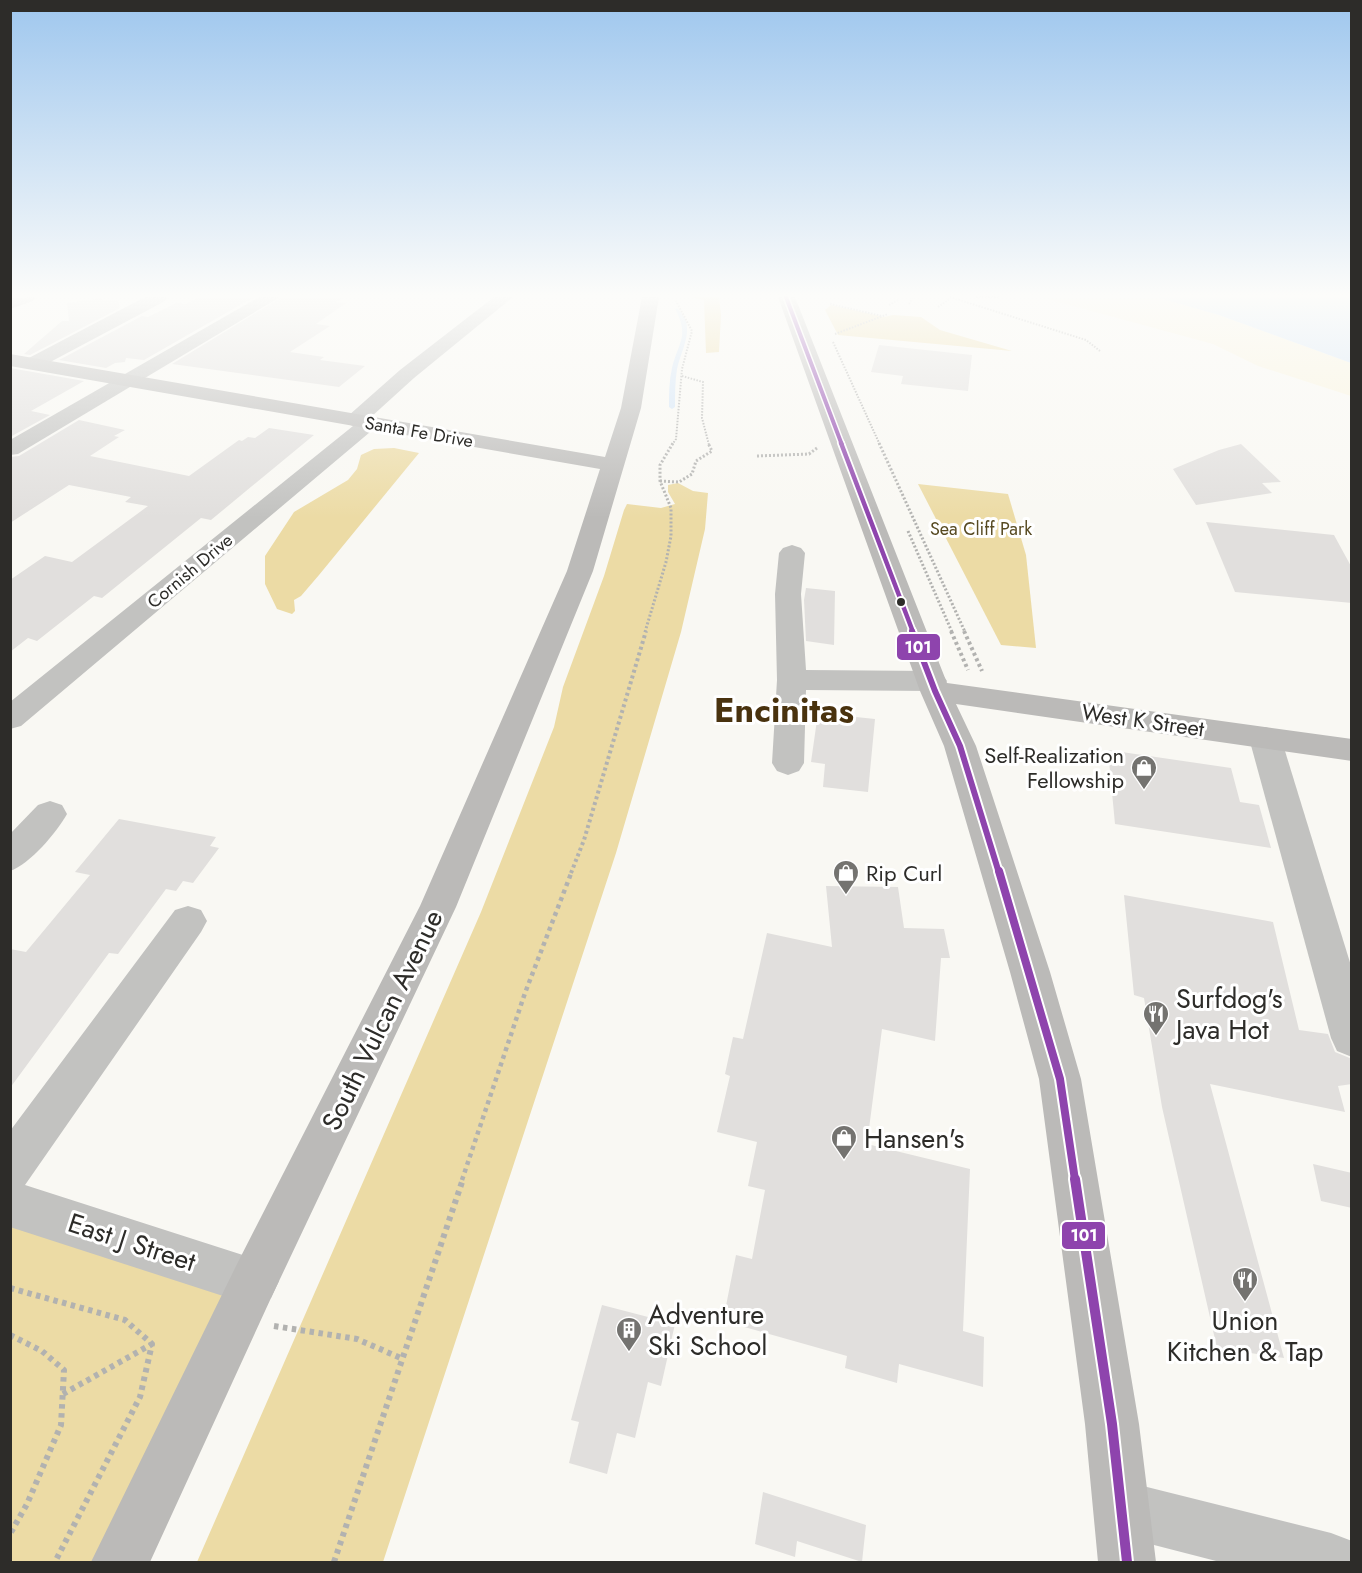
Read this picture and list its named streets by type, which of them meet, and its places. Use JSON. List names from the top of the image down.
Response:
{
  "streets": {
    "main road": ["Santa Fe Drive", "West K Street", "South Vulcan Avenue"],
    "street": ["Cornish Drive", "East J Street"]
  },
  "crossings": [
    ["Santa Fe Drive", "Cornish Drive"],
    ["Santa Fe Drive", "South Vulcan Avenue"],
    ["South Vulcan Avenue", "East J Street"]
  ],
  "districts": ["Encinitas"],
  "parks": ["Sea Cliff Park"],
  "places": {
    "shop": ["Self-Realization Fellowship", "Rip Curl", "Hansen's"],
    "restaurant": ["Surfdog's Java Hot", "Union Kitchen & Tap"],
    "building": ["Adventure Ski School"]
  },
  "lines": ["transit line 101"]
}
